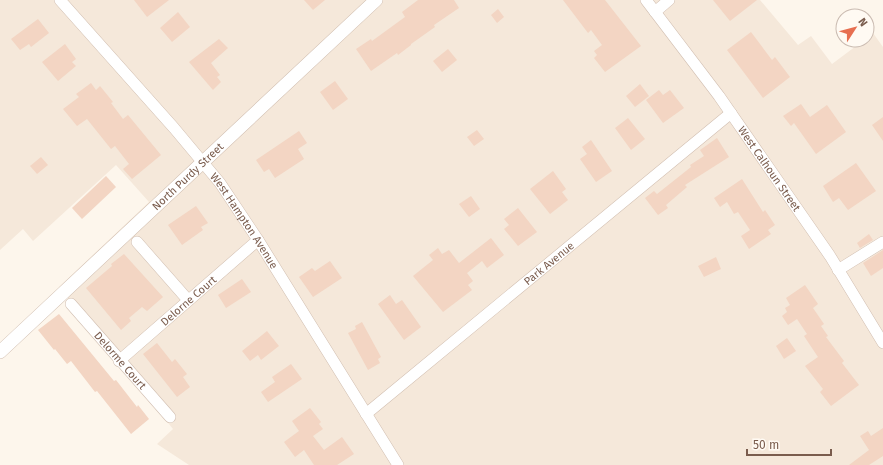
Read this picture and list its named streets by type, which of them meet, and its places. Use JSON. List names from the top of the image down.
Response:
{
  "streets": {
    "street": [
      "West Calhoun Street",
      "North Purdy Street",
      "West Hampton Avenue",
      "Park Avenue",
      "Delorne Court",
      "Delorme Court"
    ]
  },
  "crossings": [
    ["West Calhoun Street", "Park Avenue"],
    ["North Purdy Street", "West Hampton Avenue"],
    ["West Hampton Avenue", "Park Avenue"],
    ["West Hampton Avenue", "Delorne Court"],
    ["Delorne Court", "Delorme Court"]
  ],
  "scale_bar": "50 m",
  "north": "top right"
}
